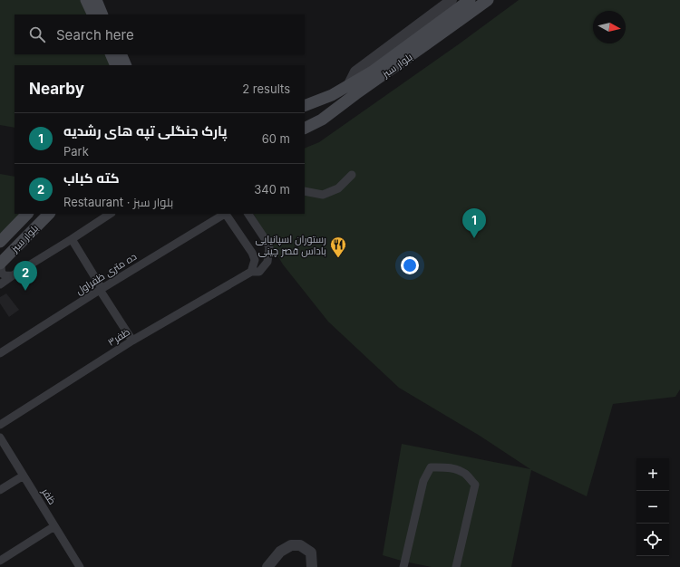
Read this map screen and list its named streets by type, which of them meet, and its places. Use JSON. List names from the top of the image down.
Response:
{
  "streets": {
    "main road": ["بلوار سبز"],
    "street": ["ده متری ظفراول", "ظفر۳", "ظفر"]
  },
  "places": {
    "restaurant": ["رستوران اسپانیایی باداس قصر چینی"]
  },
  "north": "right",
  "page": {
    "search": "Search here",
    "heading": ["Nearby", "2 results"],
    "list": [
      {
        "mark": "1",
        "name": "پارک جنگلی تپه های رشدیه",
        "note": "Park",
        "value": "60 m"
      },
      {
        "mark": "2",
        "name": "کته کباب",
        "note": "Restaurant · بلوار سبز",
        "value": "340 m"
      }
    ],
    "pins": ["1", "2"],
    "map_buttons": ["+", "−"]
  }
}
